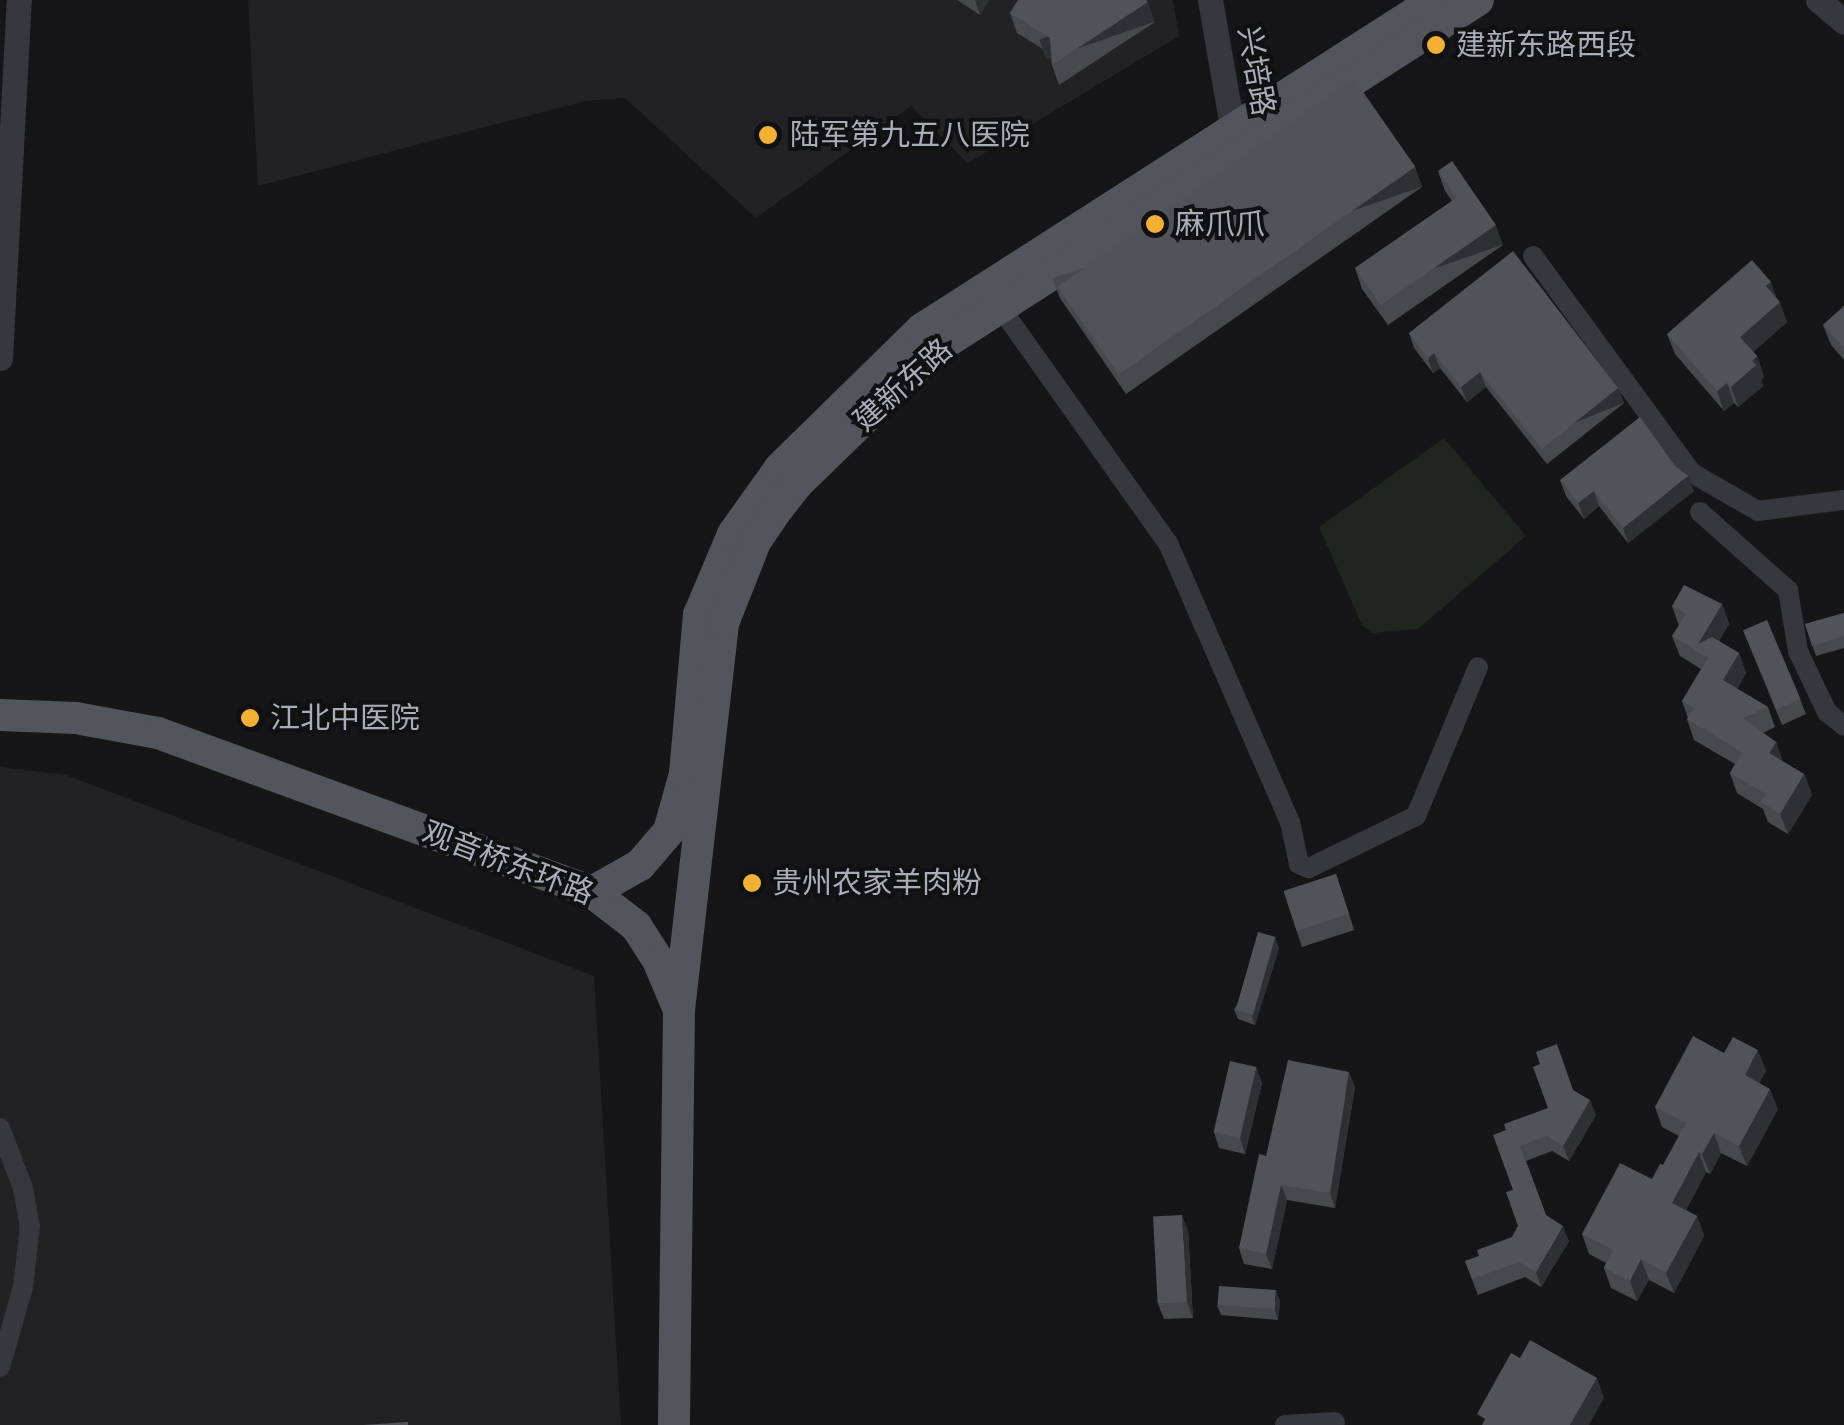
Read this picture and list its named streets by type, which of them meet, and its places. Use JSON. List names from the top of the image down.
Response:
{
  "streets": {
    "main road": ["建新东路", "观音桥东环路"],
    "street": ["兴培路"]
  },
  "crossings": [
    ["兴培路", "建新东路"],
    ["建新东路", "观音桥东环路"]
  ],
  "places": [
    "建新东路西段",
    "陆军第九五八医院",
    "麻爪爪",
    "江北中医院",
    "贵州农家羊肉粉"
  ]
}
